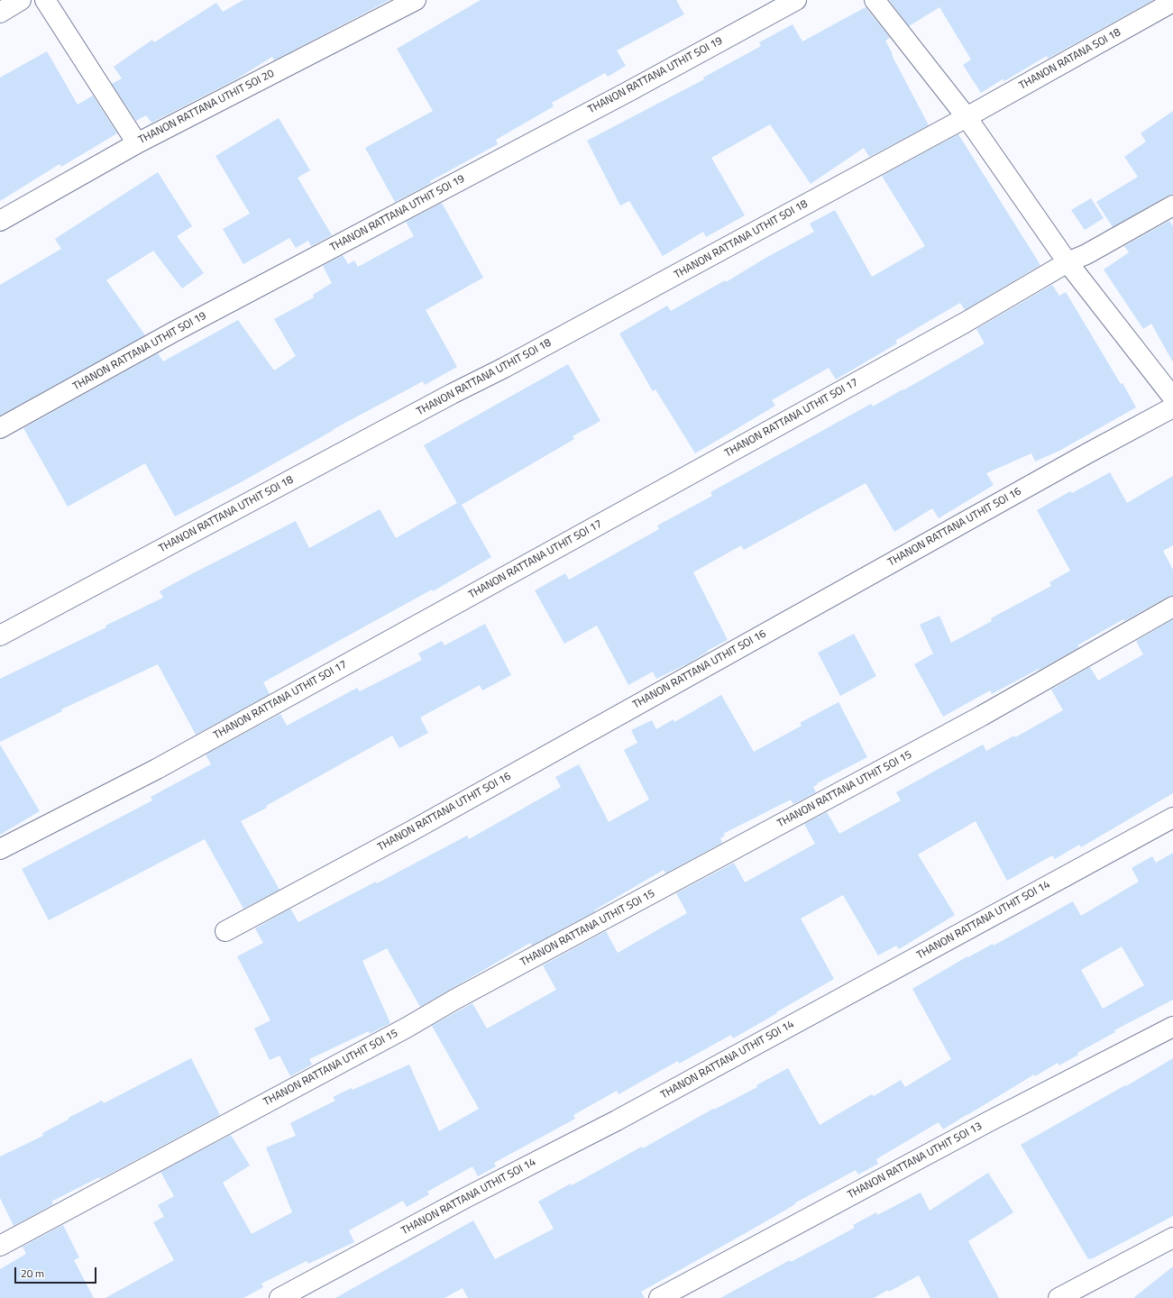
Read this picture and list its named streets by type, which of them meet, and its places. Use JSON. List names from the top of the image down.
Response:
{
  "streets": {
    "street": [
      "THANON RATANA SOI 18",
      "THANON RATTANA UTHIT SOI 19",
      "THANON RATTANA UTHIT SOI 20",
      "THANON RATTANA UTHIT SOI 18",
      "THANON RATTANA UTHIT SOI 17",
      "THANON RATTANA UTHIT SOI 16",
      "THANON RATTANA UTHIT SOI 15",
      "THANON RATTANA UTHIT SOI 14",
      "THANON RATTANA UTHIT SOI 13"
    ]
  },
  "crossings": [
    ["THANON RATANA SOI 18", "THANON RATTANA UTHIT SOI 18"]
  ],
  "scale_bar": "20 m"
}
